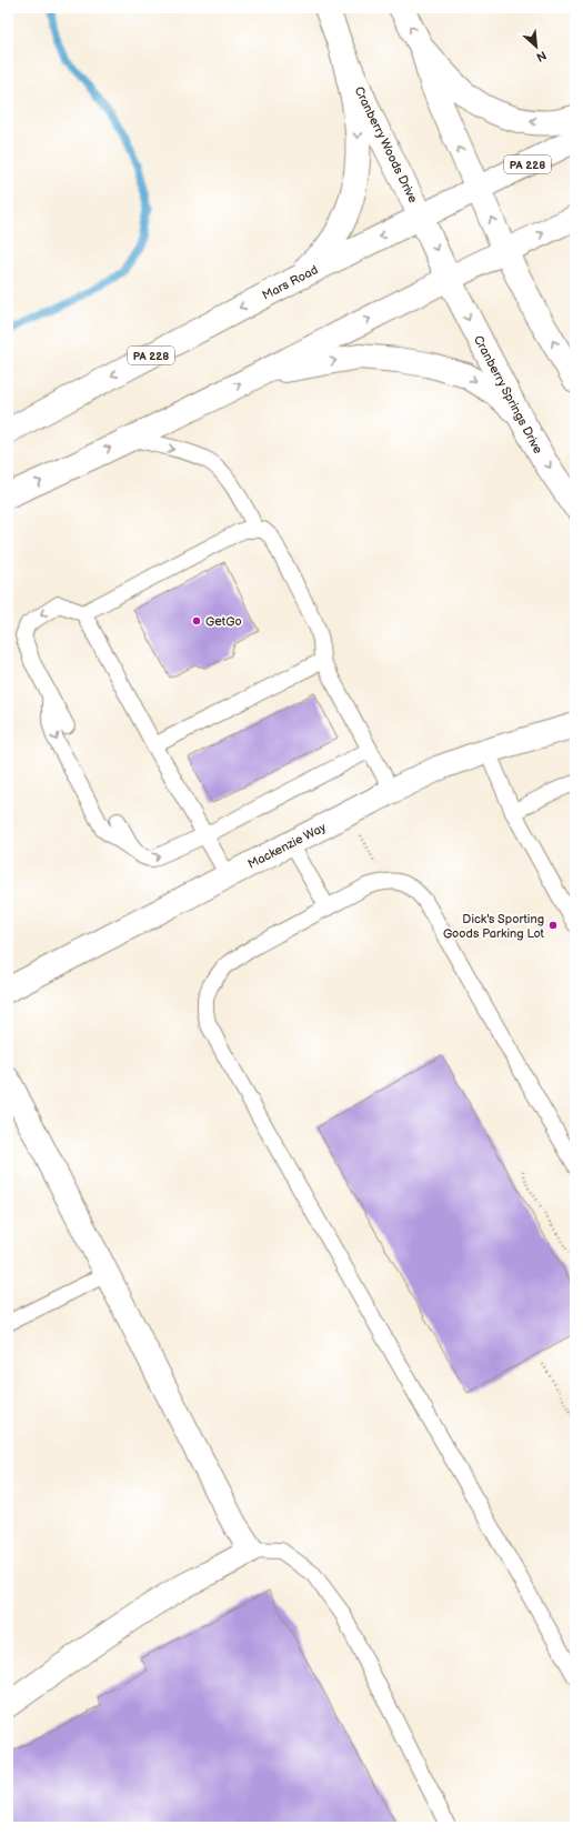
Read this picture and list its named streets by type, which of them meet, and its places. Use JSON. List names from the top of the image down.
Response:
{
  "streets": {
    "street": [
      "Cranberry Woods Drive",
      "PA 228",
      "Mars Road",
      "Cranberry Springs Drive",
      "Mackenzie Way"
    ]
  },
  "crossings": [
    ["Cranberry Woods Drive", "Mars Road"],
    ["Cranberry Woods Drive", "Cranberry Springs Drive"]
  ],
  "places": ["GetGo", "Dick's Sporting Goods Parking Lot"],
  "north": "bottom right"
}
